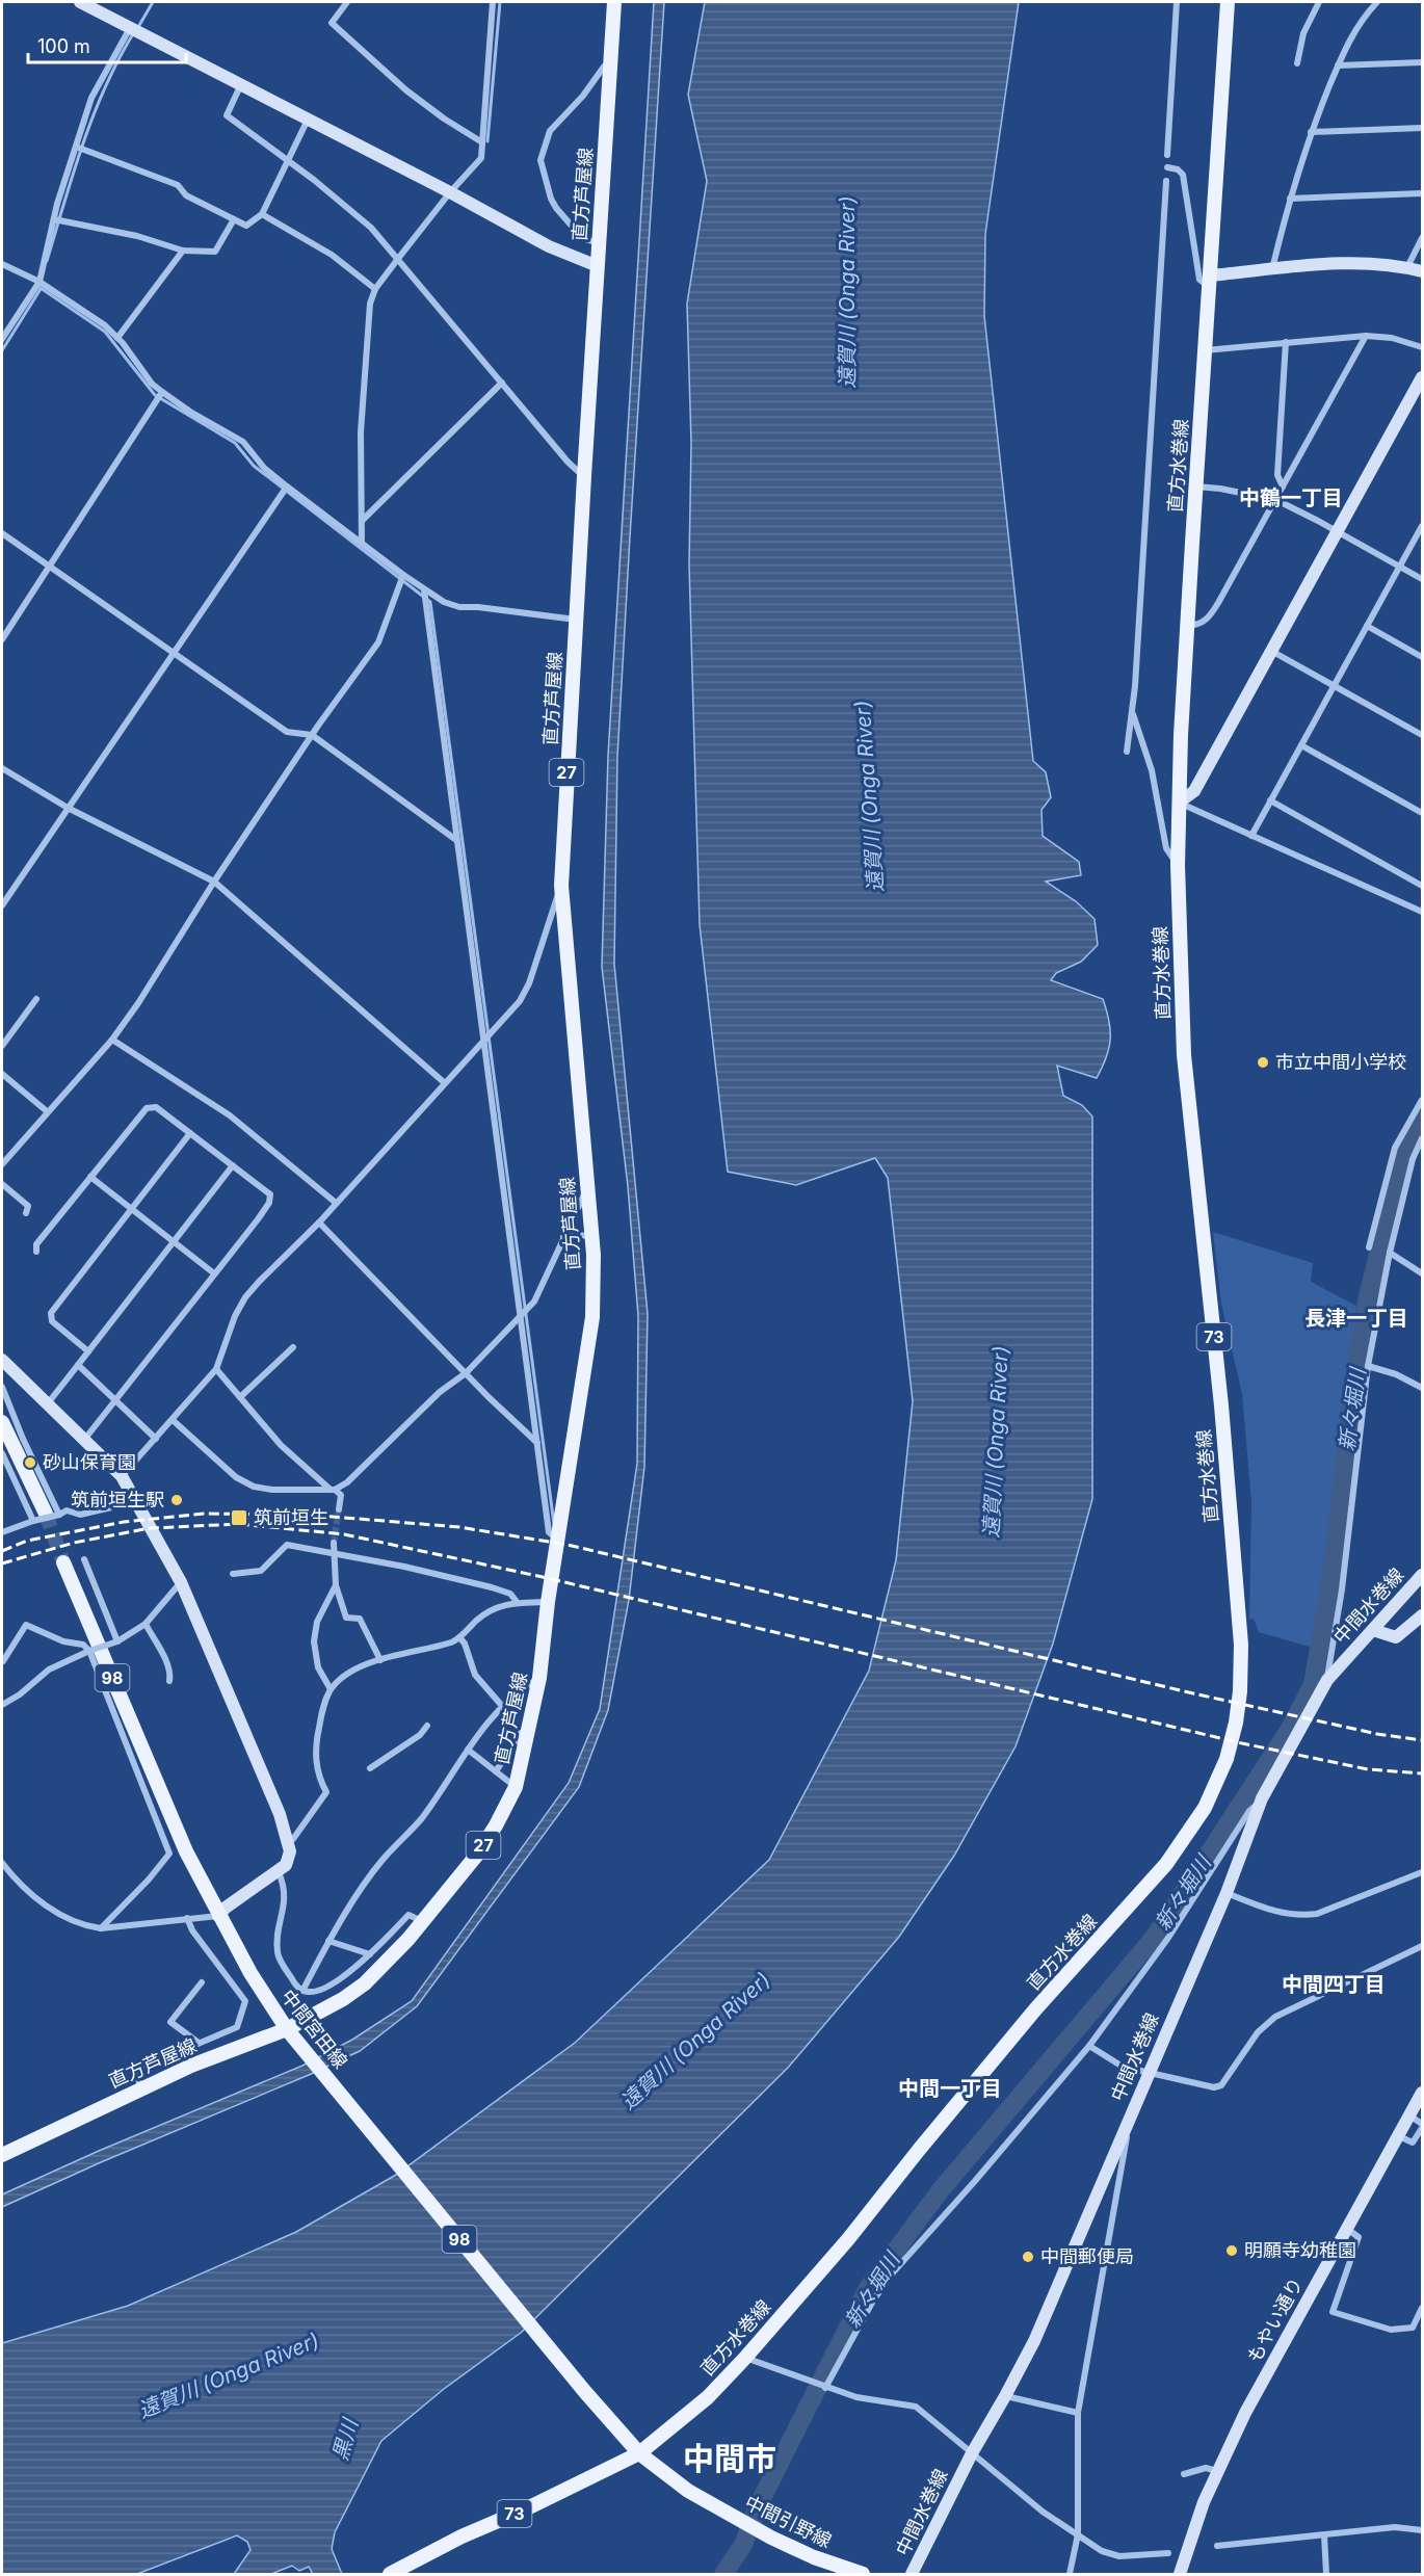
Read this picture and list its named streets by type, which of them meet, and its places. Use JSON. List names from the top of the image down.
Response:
{
  "streets": {
    "main road": [
      "直方芦屋線",
      "直方水巻線",
      "27",
      "73",
      "98",
      "中間宮田線",
      "中間引野線"
    ],
    "street": ["中間水巻線", "もやい通り"]
  },
  "crossings": [
    ["直方芦屋線", "中間宮田線"],
    ["直方水巻線", "中間宮田線"],
    ["直方水巻線", "中間引野線"],
    ["中間宮田線", "中間引野線"]
  ],
  "districts": [
    "中鶴一丁目",
    "長津一丁目",
    "中間四丁目",
    "中間一丁目",
    "中間市"
  ],
  "water": ["遠賀川 (Onga River)", "新々堀川", "黒川"],
  "places": {
    "other": [
      "市立中間小学校",
      "砂山保育園",
      "筑前垣生駅",
      "明願寺幼稚園",
      "中間郵便局"
    ],
    "transit": ["筑前垣生"]
  },
  "scale_bar": "100 m"
}
